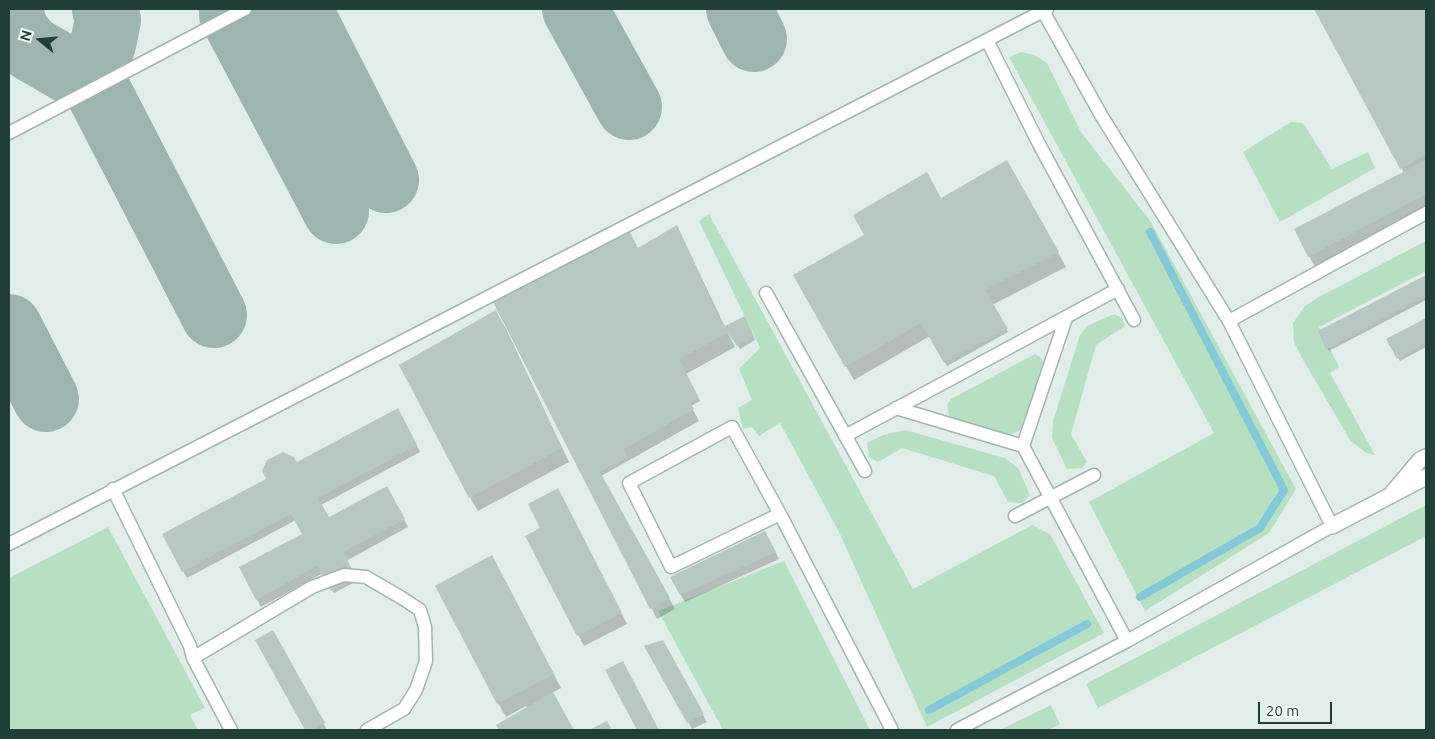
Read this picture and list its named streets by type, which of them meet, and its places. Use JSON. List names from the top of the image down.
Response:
{
  "scale_bar": "20 m",
  "north": "left"
}
